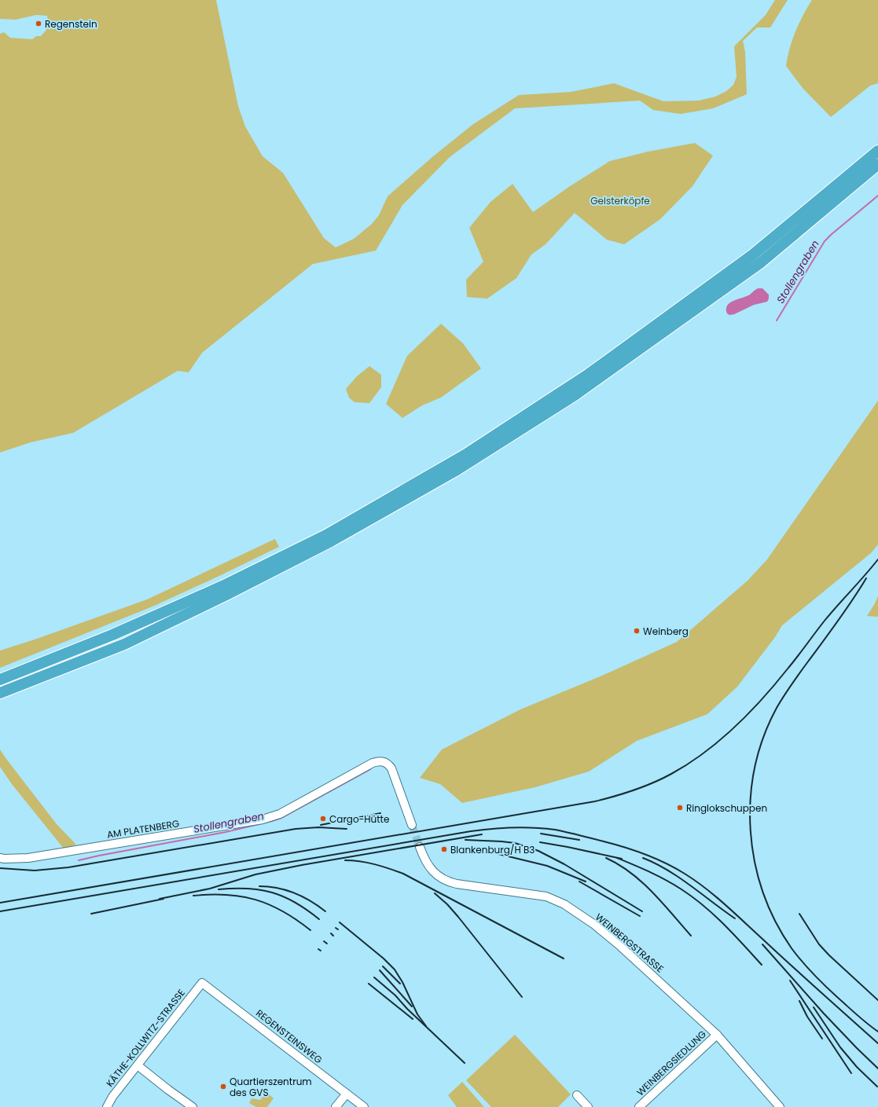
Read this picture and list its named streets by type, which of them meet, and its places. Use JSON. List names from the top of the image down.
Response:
{
  "streets": {
    "street": [
      "AM PLATENBERG",
      "WEINBERGSTRASSE",
      "REGENSTEINSWEG",
      "KÄTHE-KOLLWITZ-STRASSE",
      "WEINBERGSIEDLUNG"
    ]
  },
  "crossings": [
    ["WEINBERGSTRASSE", "WEINBERGSIEDLUNG"],
    ["REGENSTEINSWEG", "KÄTHE-KOLLWITZ-STRASSE"]
  ],
  "water": ["Stollengraben"],
  "parks": ["Gelsterköpfe"],
  "places": [
    "Regenstein",
    "Weinberg",
    "Ringlokschuppen",
    "Cargo-Hütte",
    "Blankenburg/H B3",
    "Quartierszentrum des GVS"
  ]
}
